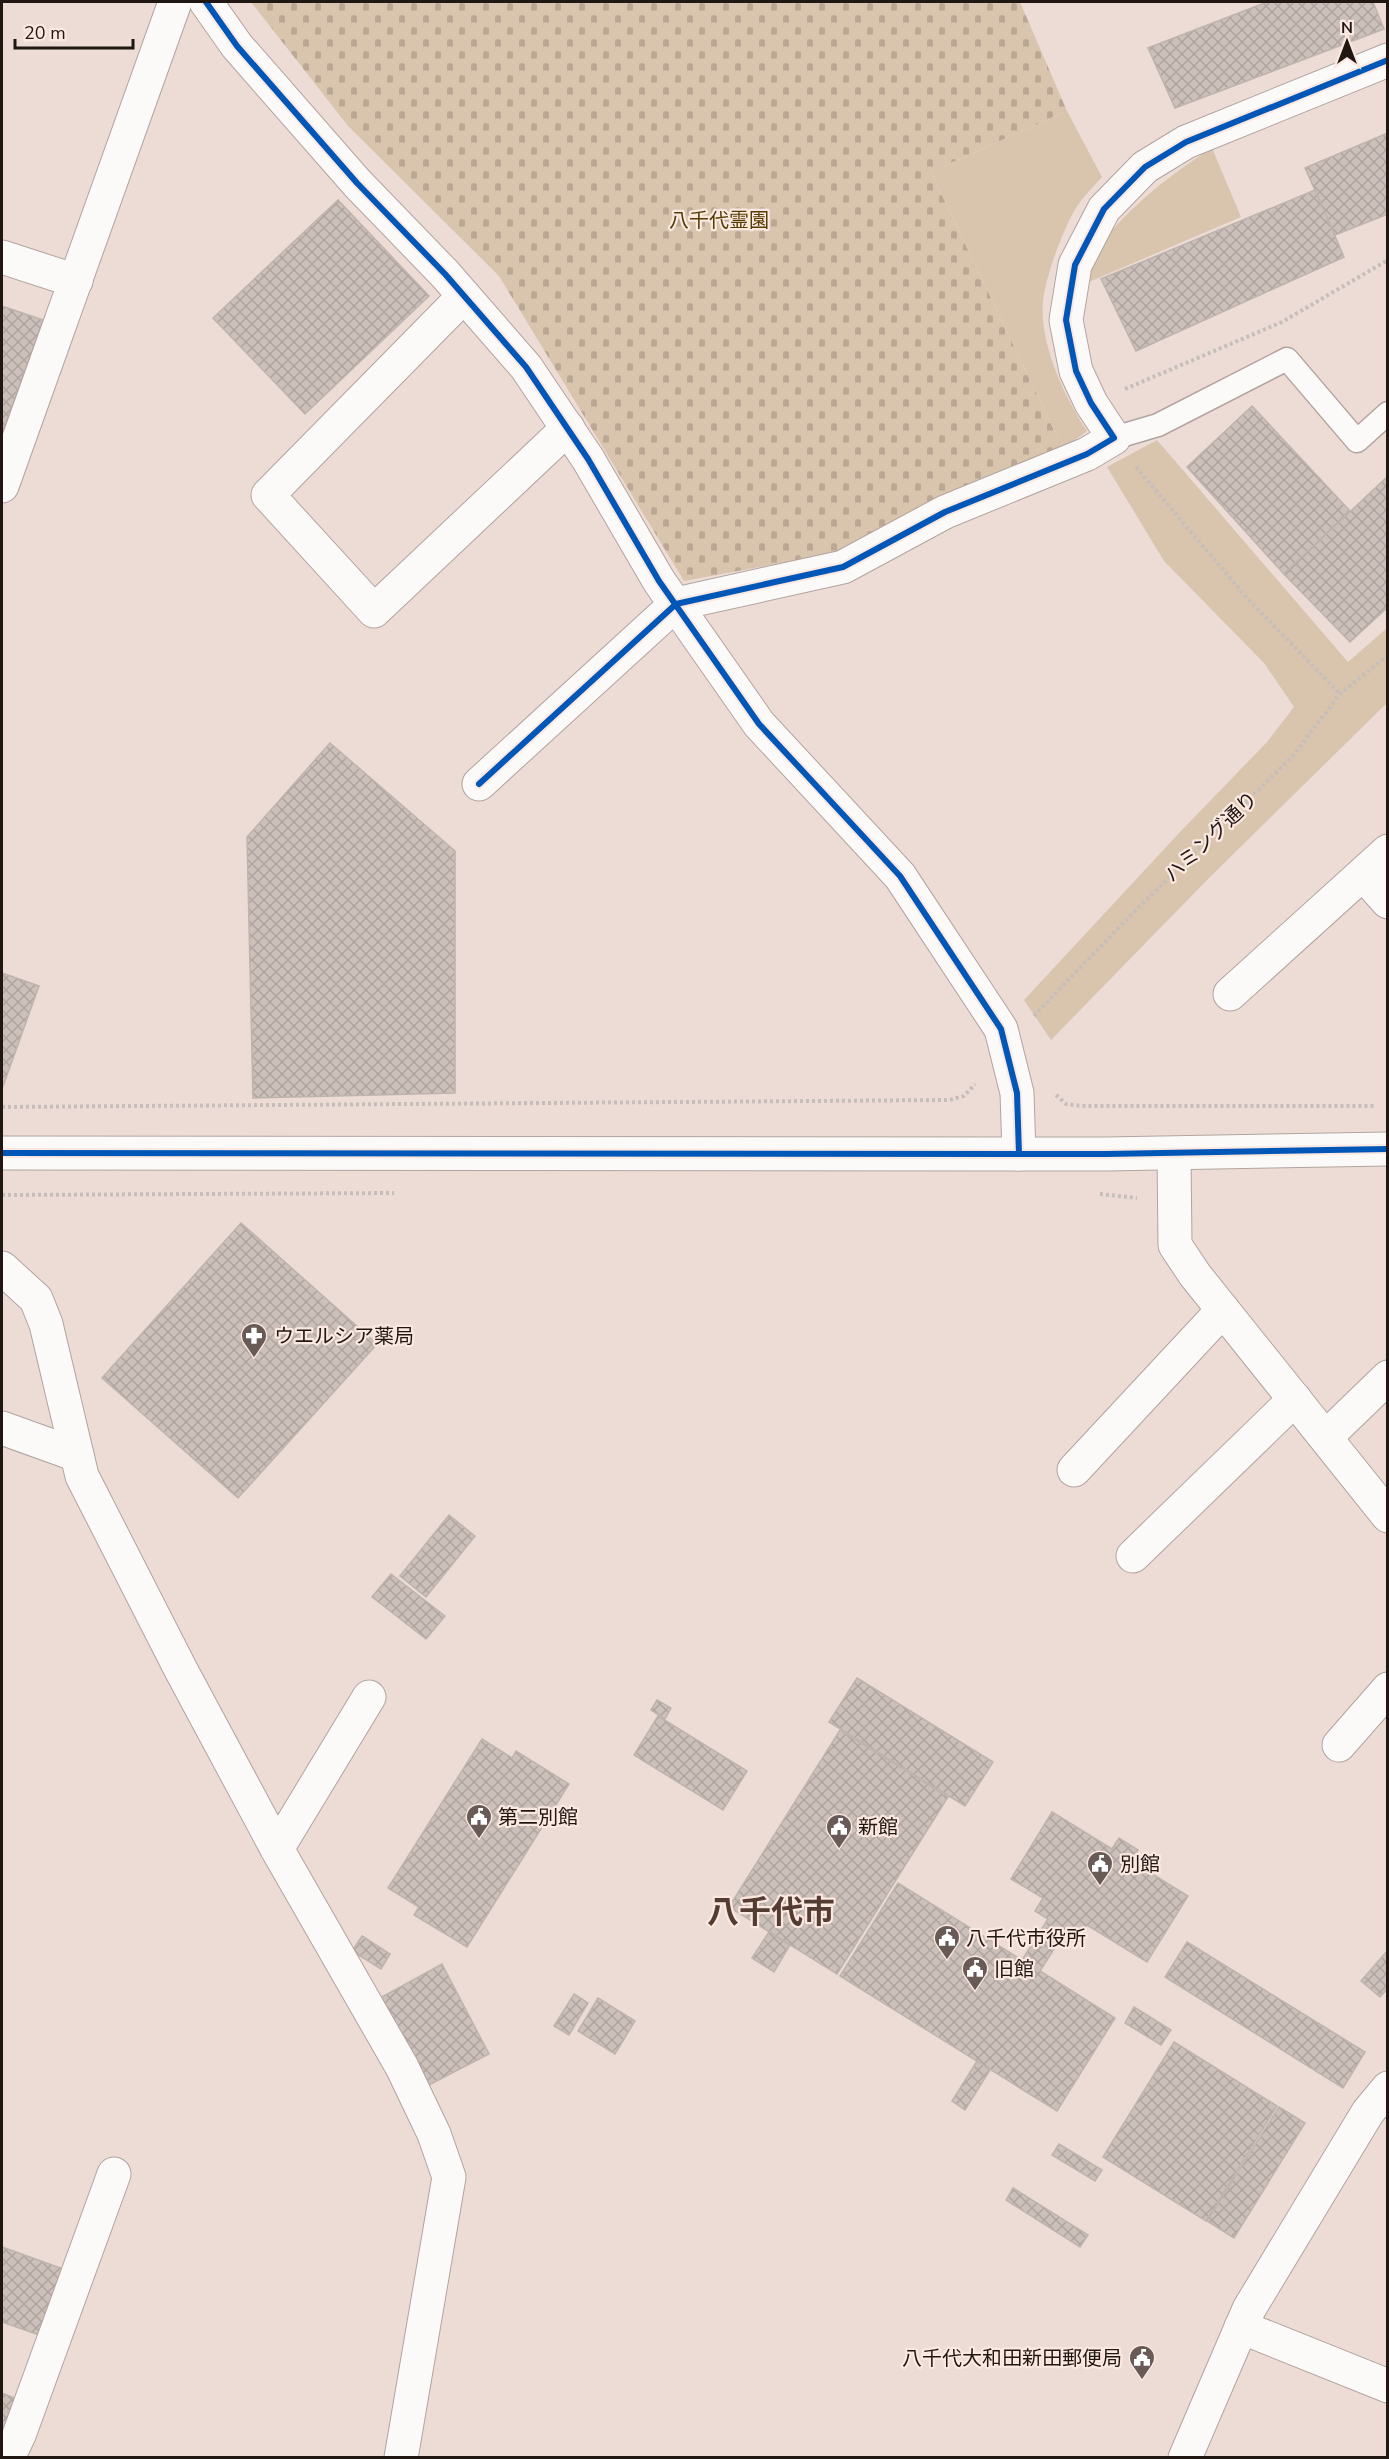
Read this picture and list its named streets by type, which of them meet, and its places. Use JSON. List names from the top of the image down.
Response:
{
  "streets": {
    "path": ["ハミング通り"]
  },
  "districts": ["八千代市"],
  "parks": ["八千代霊園"],
  "places": {
    "pharmacy": ["ウエルシア薬局"],
    "public building": [
      "第二別館",
      "新館",
      "別館",
      "八千代市役所",
      "旧館",
      "八千代大和田新田郵便局"
    ]
  },
  "scale_bar": "20 m",
  "north": "top"
}
